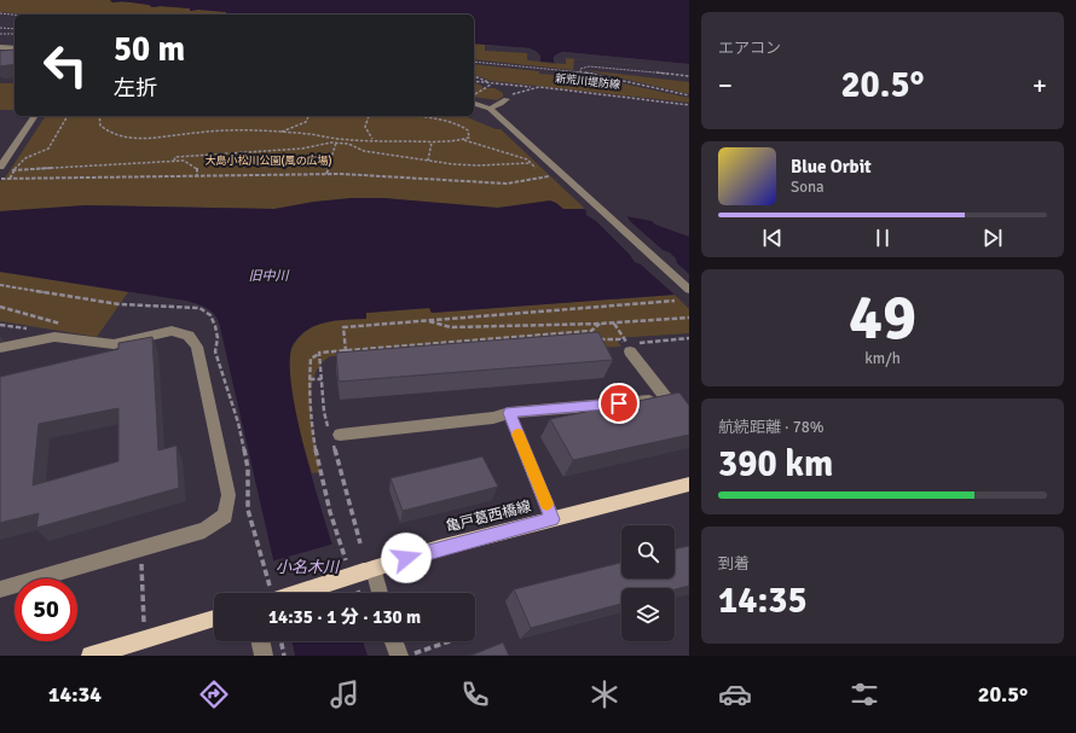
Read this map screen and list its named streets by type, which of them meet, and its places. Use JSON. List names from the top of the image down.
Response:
{
  "streets": {
    "main road": ["亀戸葛西橋線"],
    "path": ["新荒川堤防線"]
  },
  "water": ["旧中川", "小名木川"],
  "parks": ["大島小松川公園(風の広場)"],
  "page": {
    "tile": [
      "エアコン",
      ["49", "km/h"],
      ["航続距離 · 78%", "390 km"],
      ["到着", "14:35"]
    ],
    "turn": ["50 m", "左折"],
    "heat": ["−", "20.5°", "+"],
    "song": ["Blue Orbit", "Sona"],
    "limit": "50",
    "trip": "14:35 · 1 分 · 130 m",
    "tabs": ["14:34", "20.5°"]
  }
}
